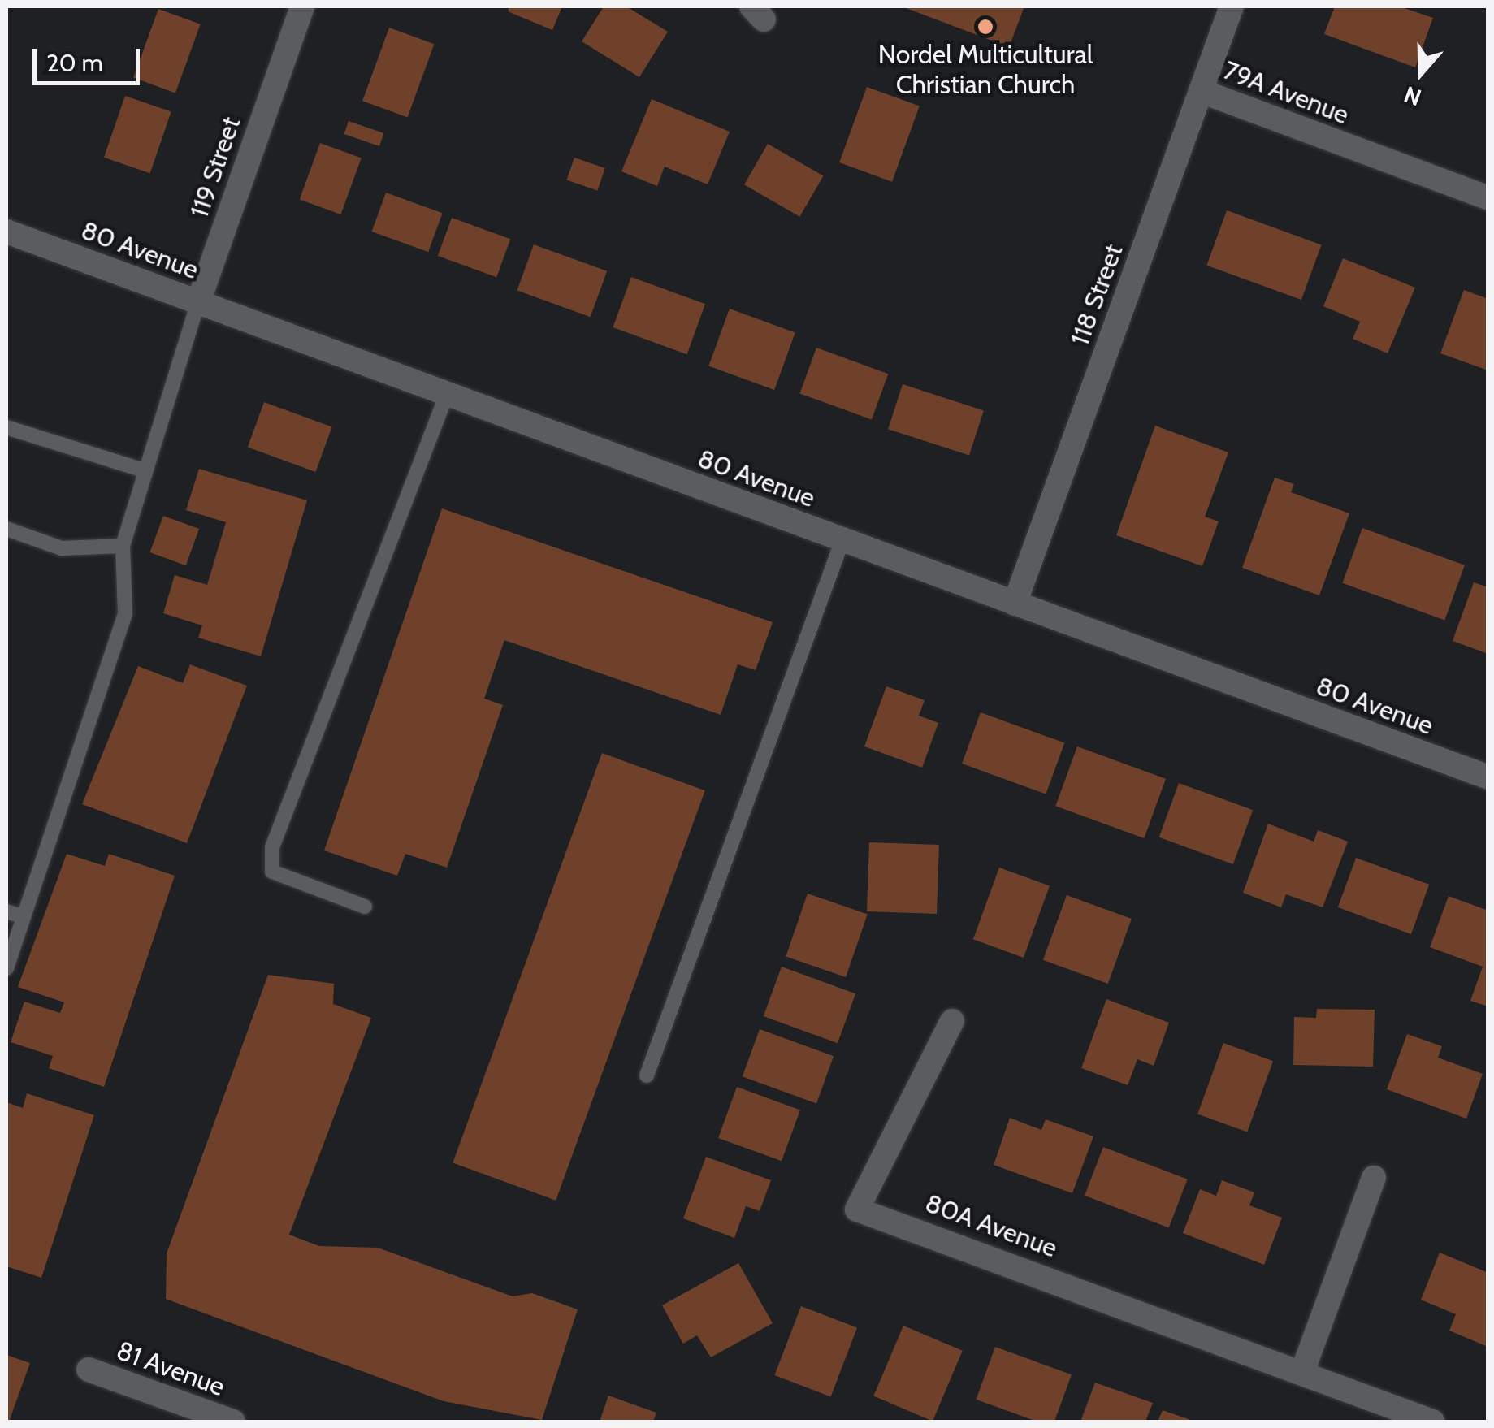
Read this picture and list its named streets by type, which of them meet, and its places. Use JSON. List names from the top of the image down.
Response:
{
  "streets": {
    "street": [
      "79A Avenue",
      "119 Street",
      "80 Avenue",
      "118 Street",
      "80A Avenue",
      "81 Avenue"
    ]
  },
  "crossings": [
    ["79A Avenue", "118 Street"],
    ["119 Street", "80 Avenue"],
    ["80 Avenue", "118 Street"]
  ],
  "places": ["Nordel Multicultural Christian Church"],
  "scale_bar": "20 m",
  "north": "bottom"
}
